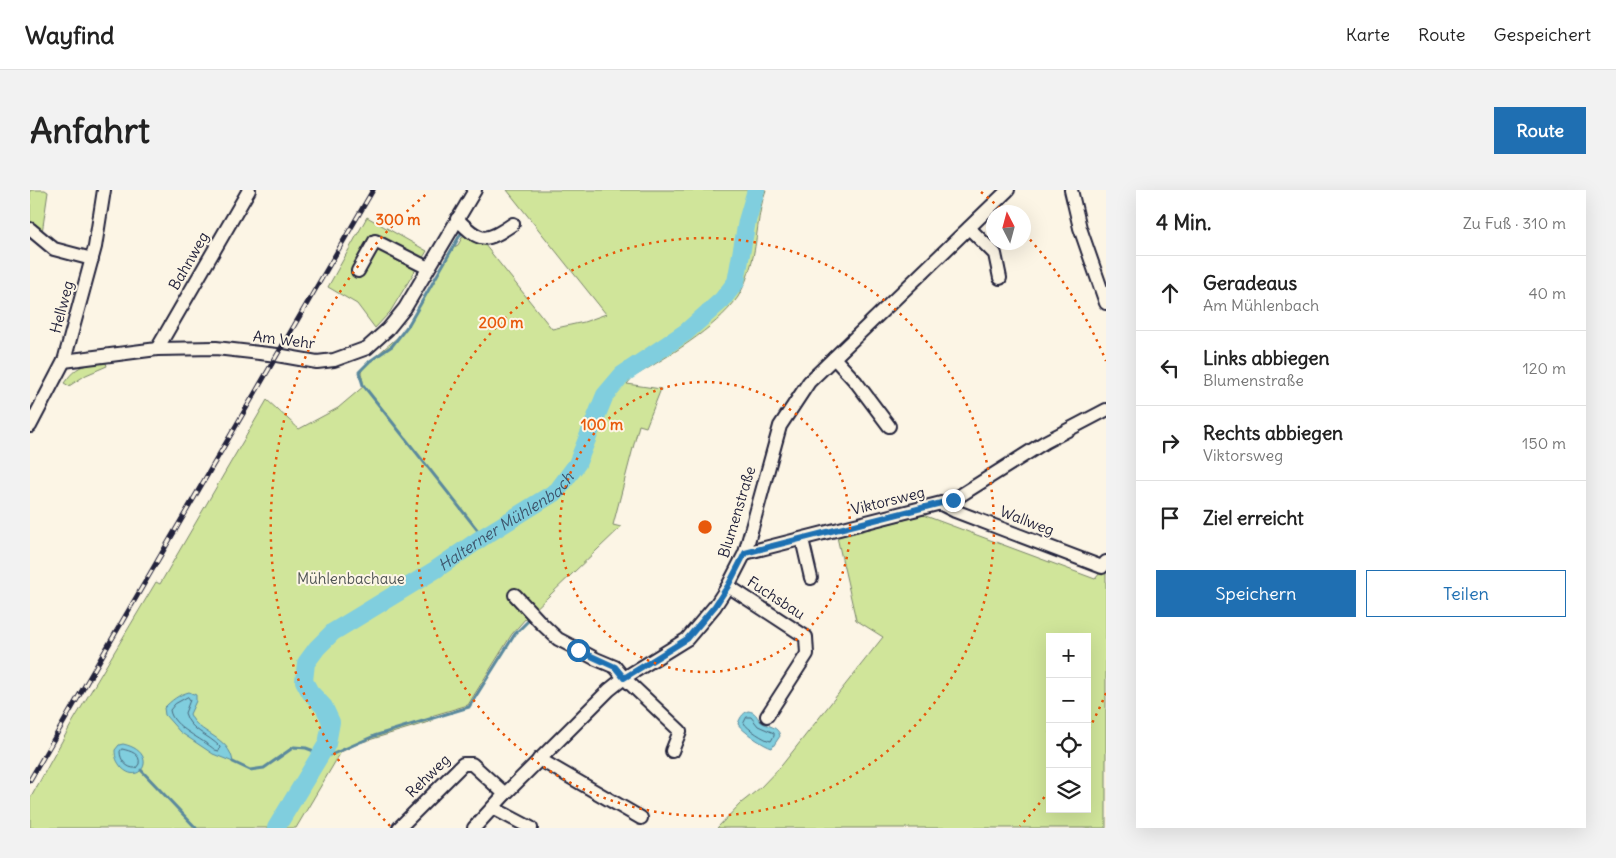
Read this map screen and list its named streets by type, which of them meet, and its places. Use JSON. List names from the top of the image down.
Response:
{
  "streets": {
    "street": [
      "Bahnweg",
      "Hellweg",
      "Am Wehr",
      "Viktorsweg",
      "Blumenstraße",
      "Wallweg",
      "Fuchsbau",
      "Rehweg"
    ]
  },
  "crossings": [
    ["Bahnweg", "Am Wehr"],
    ["Hellweg", "Am Wehr"],
    ["Viktorsweg", "Blumenstraße"],
    ["Viktorsweg", "Wallweg"],
    ["Blumenstraße", "Fuchsbau"],
    ["Blumenstraße", "Rehweg"]
  ],
  "water": ["Halterner Mühlenbach"],
  "parks": ["Mühlenbachaue"],
  "north": "top",
  "page": {
    "header": "Wayfind",
    "nav": ["Karte", "Route", "Gespeichert"],
    "buttons": [
      "Route",
      ["Speichern", "Teilen"]
    ],
    "title": "Anfahrt",
    "heading": ["4 Min.", "Zu Fuß · 310 m"],
    "list": [
      ["Geradeaus", "Am Mühlenbach", "40 m"],
      ["Links abbiegen", "Blumenstraße", "120 m"],
      ["Rechts abbiegen", "Viktorsweg", "150 m"],
      "Ziel erreicht"
    ],
    "map_buttons": ["+", "−"]
  },
  "rings": ["300 m", "200 m", "100 m"]
}
